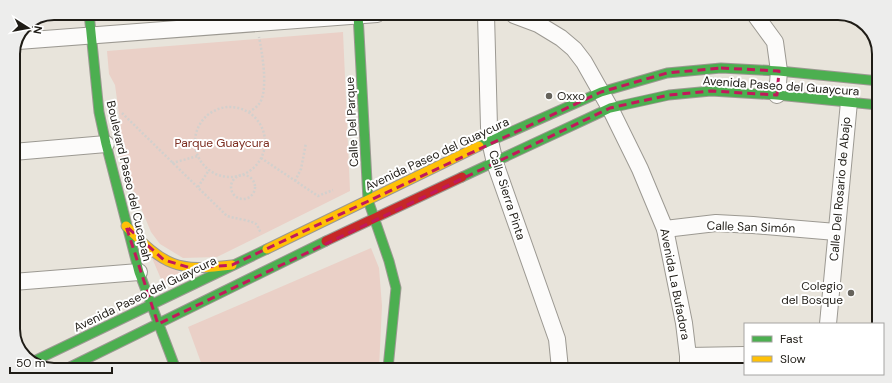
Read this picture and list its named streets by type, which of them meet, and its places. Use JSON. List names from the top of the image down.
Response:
{
  "streets": {
    "main road": ["Avenida Paseo del Guaycura", "Calle Del Parque", "Boulevard Paseo del Cucapah"],
    "street": [
      "Calle Del Rosario de Abajo",
      "Calle Sierra Pinta",
      "Calle San Simón",
      "Avenida La Bufadora"
    ]
  },
  "crossings": [
    ["Avenida Paseo del Guaycura", "Calle Del Parque"],
    ["Avenida Paseo del Guaycura", "Boulevard Paseo del Cucapah"],
    ["Avenida Paseo del Guaycura", "Calle Del Rosario de Abajo"],
    ["Avenida Paseo del Guaycura", "Calle Sierra Pinta"],
    ["Avenida Paseo del Guaycura", "Avenida La Bufadora"],
    ["Calle Del Rosario de Abajo", "Calle San Simón"],
    ["Calle San Simón", "Avenida La Bufadora"]
  ],
  "parks": ["Parque Guaycura"],
  "places": ["Oxxo", "Colegio del Bosque"],
  "legend": ["Fast", "Slow"],
  "scale_bar": "50 m",
  "north": "right"
}
